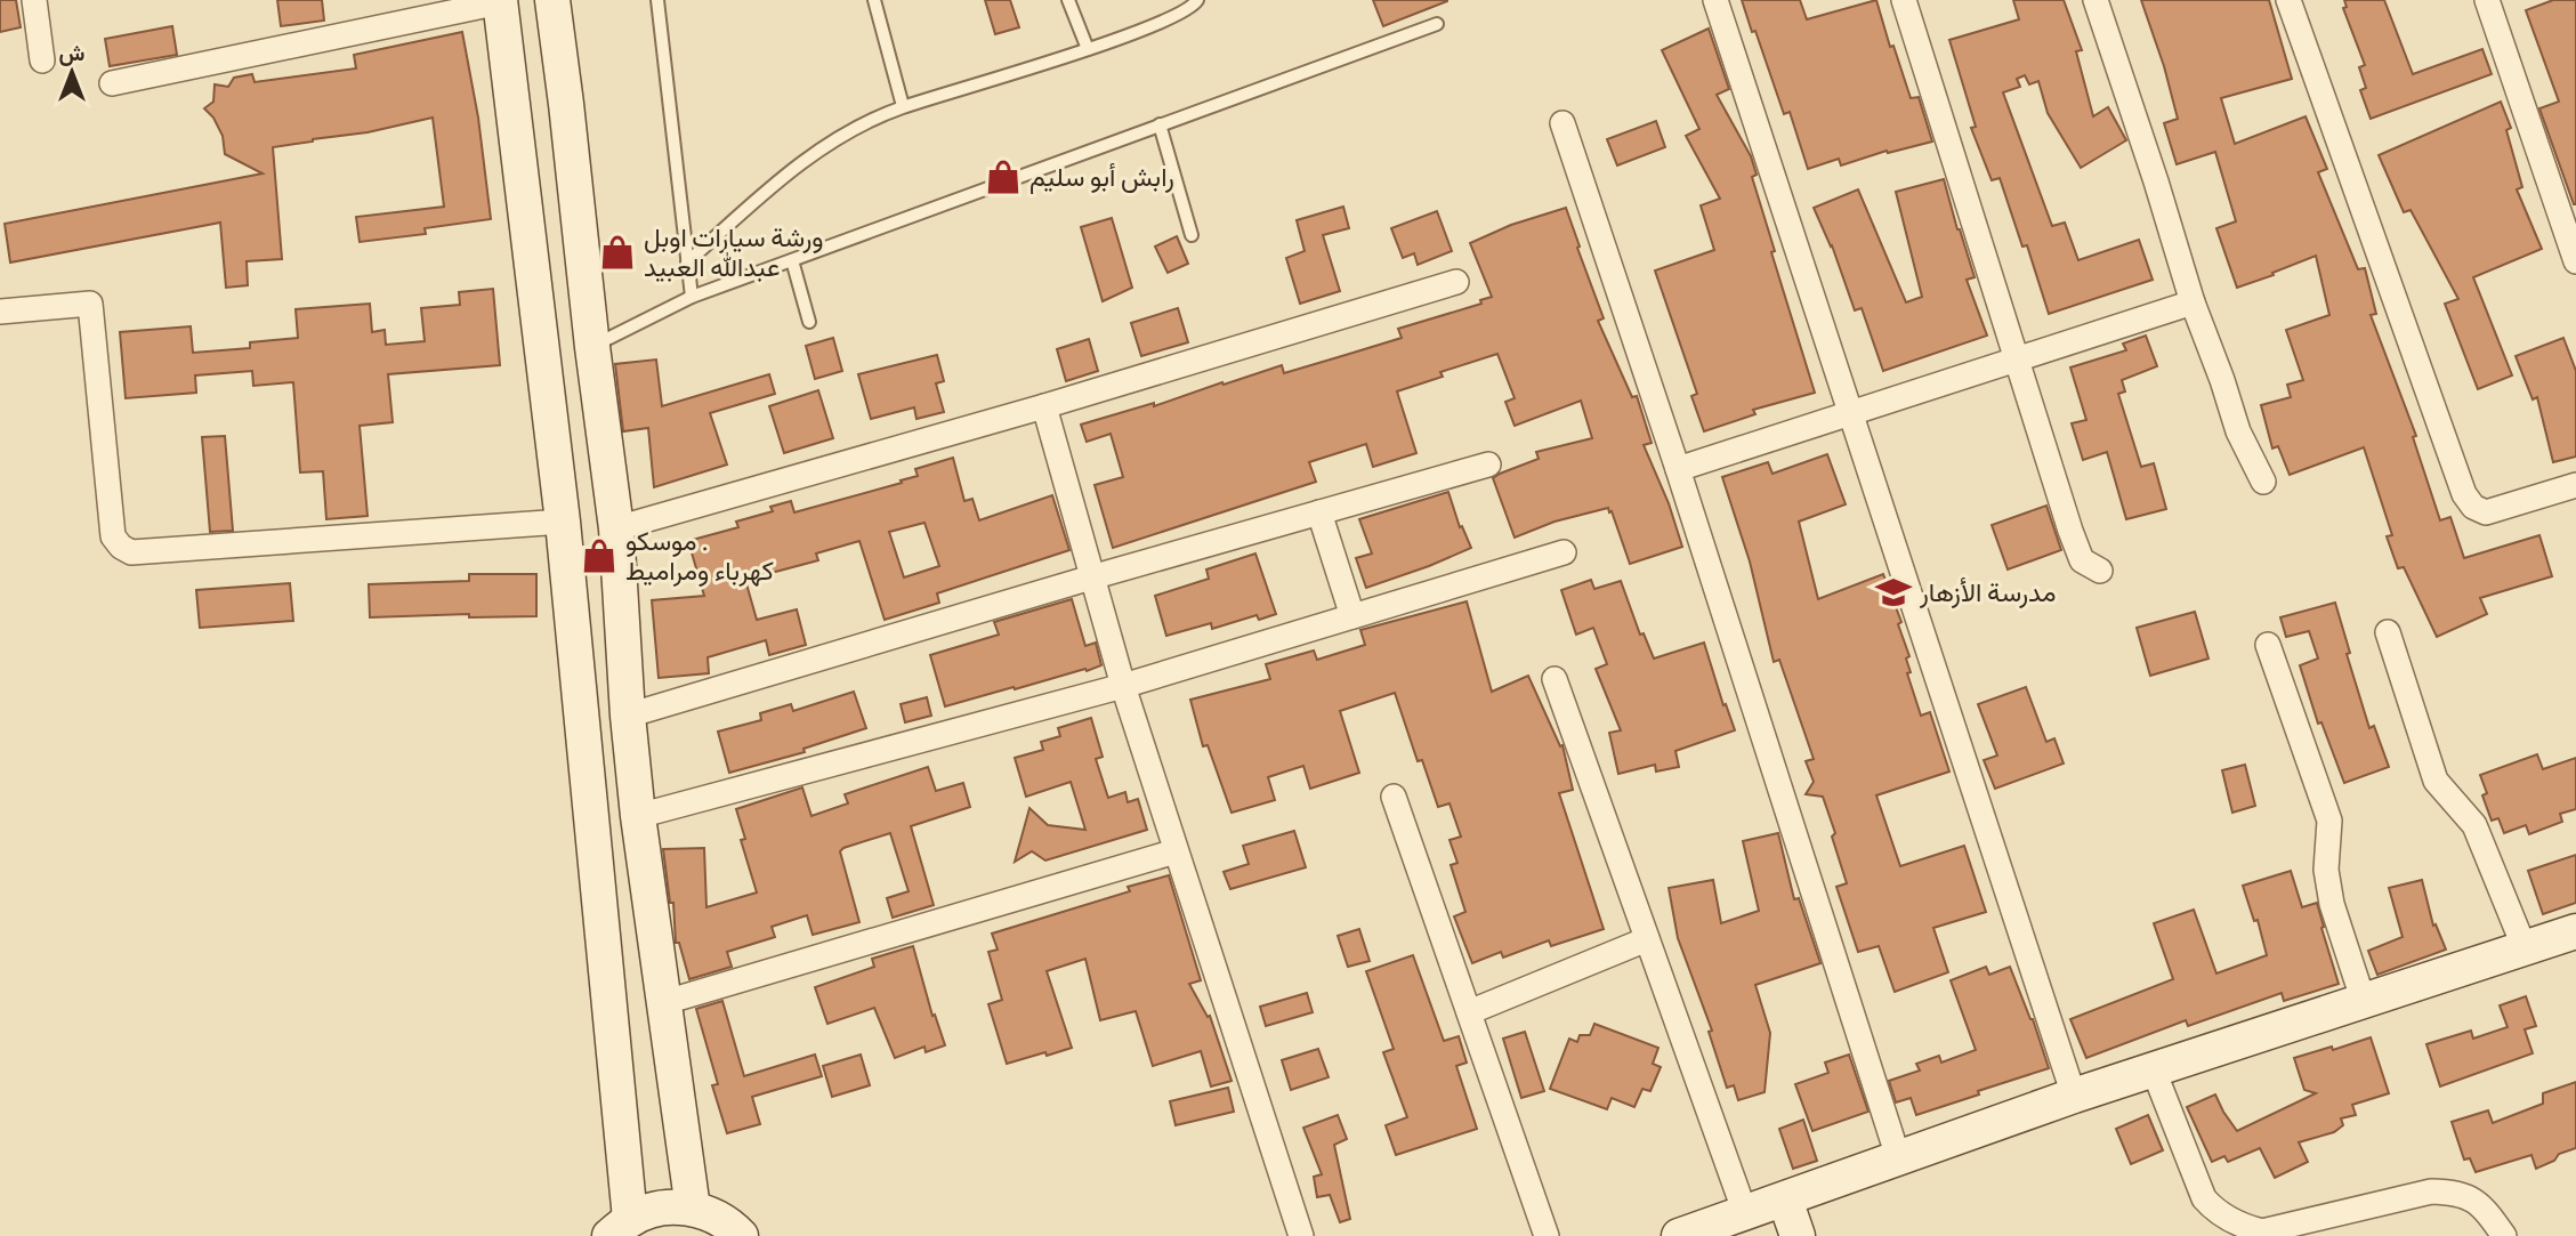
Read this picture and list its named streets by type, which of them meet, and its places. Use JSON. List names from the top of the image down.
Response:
{
  "places": {
    "shop": ["رابش أبو سليم", "ورشة سيارات اوبل عبدالله العبيد", "موسكو . كهرباء ومراميط"],
    "school or university": ["مدرسة الأزهار"]
  },
  "north": "top"
}
